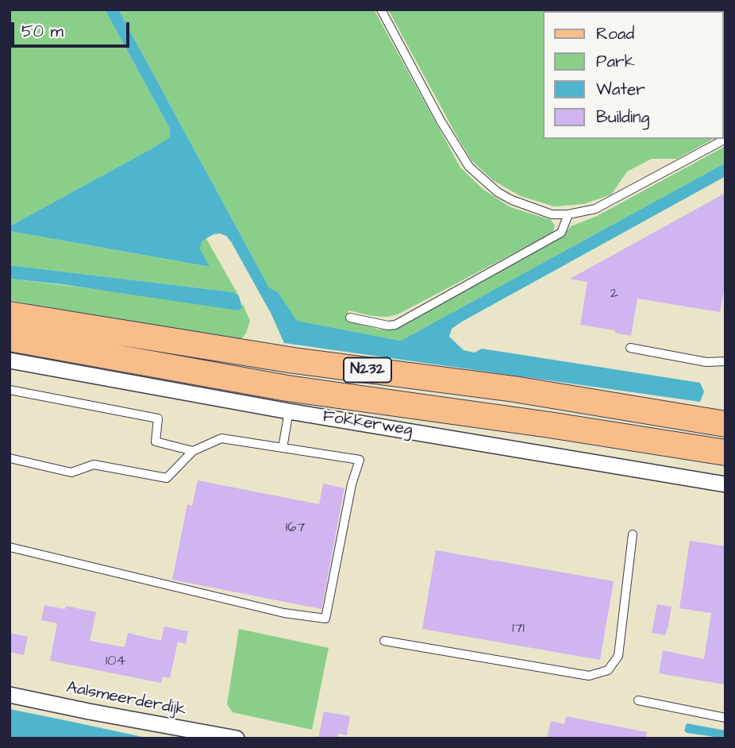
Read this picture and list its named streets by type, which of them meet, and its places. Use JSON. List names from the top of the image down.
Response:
{
  "streets": {
    "main road": ["N232", "Fokkerweg"],
    "street": ["Aalsmeerderdijk"]
  },
  "house_numbers": [
    "2",
    "167",
    "171",
    "104"
  ],
  "legend": [
    "Road",
    "Park",
    "Water",
    "Building"
  ],
  "scale_bar": "50 m"
}
